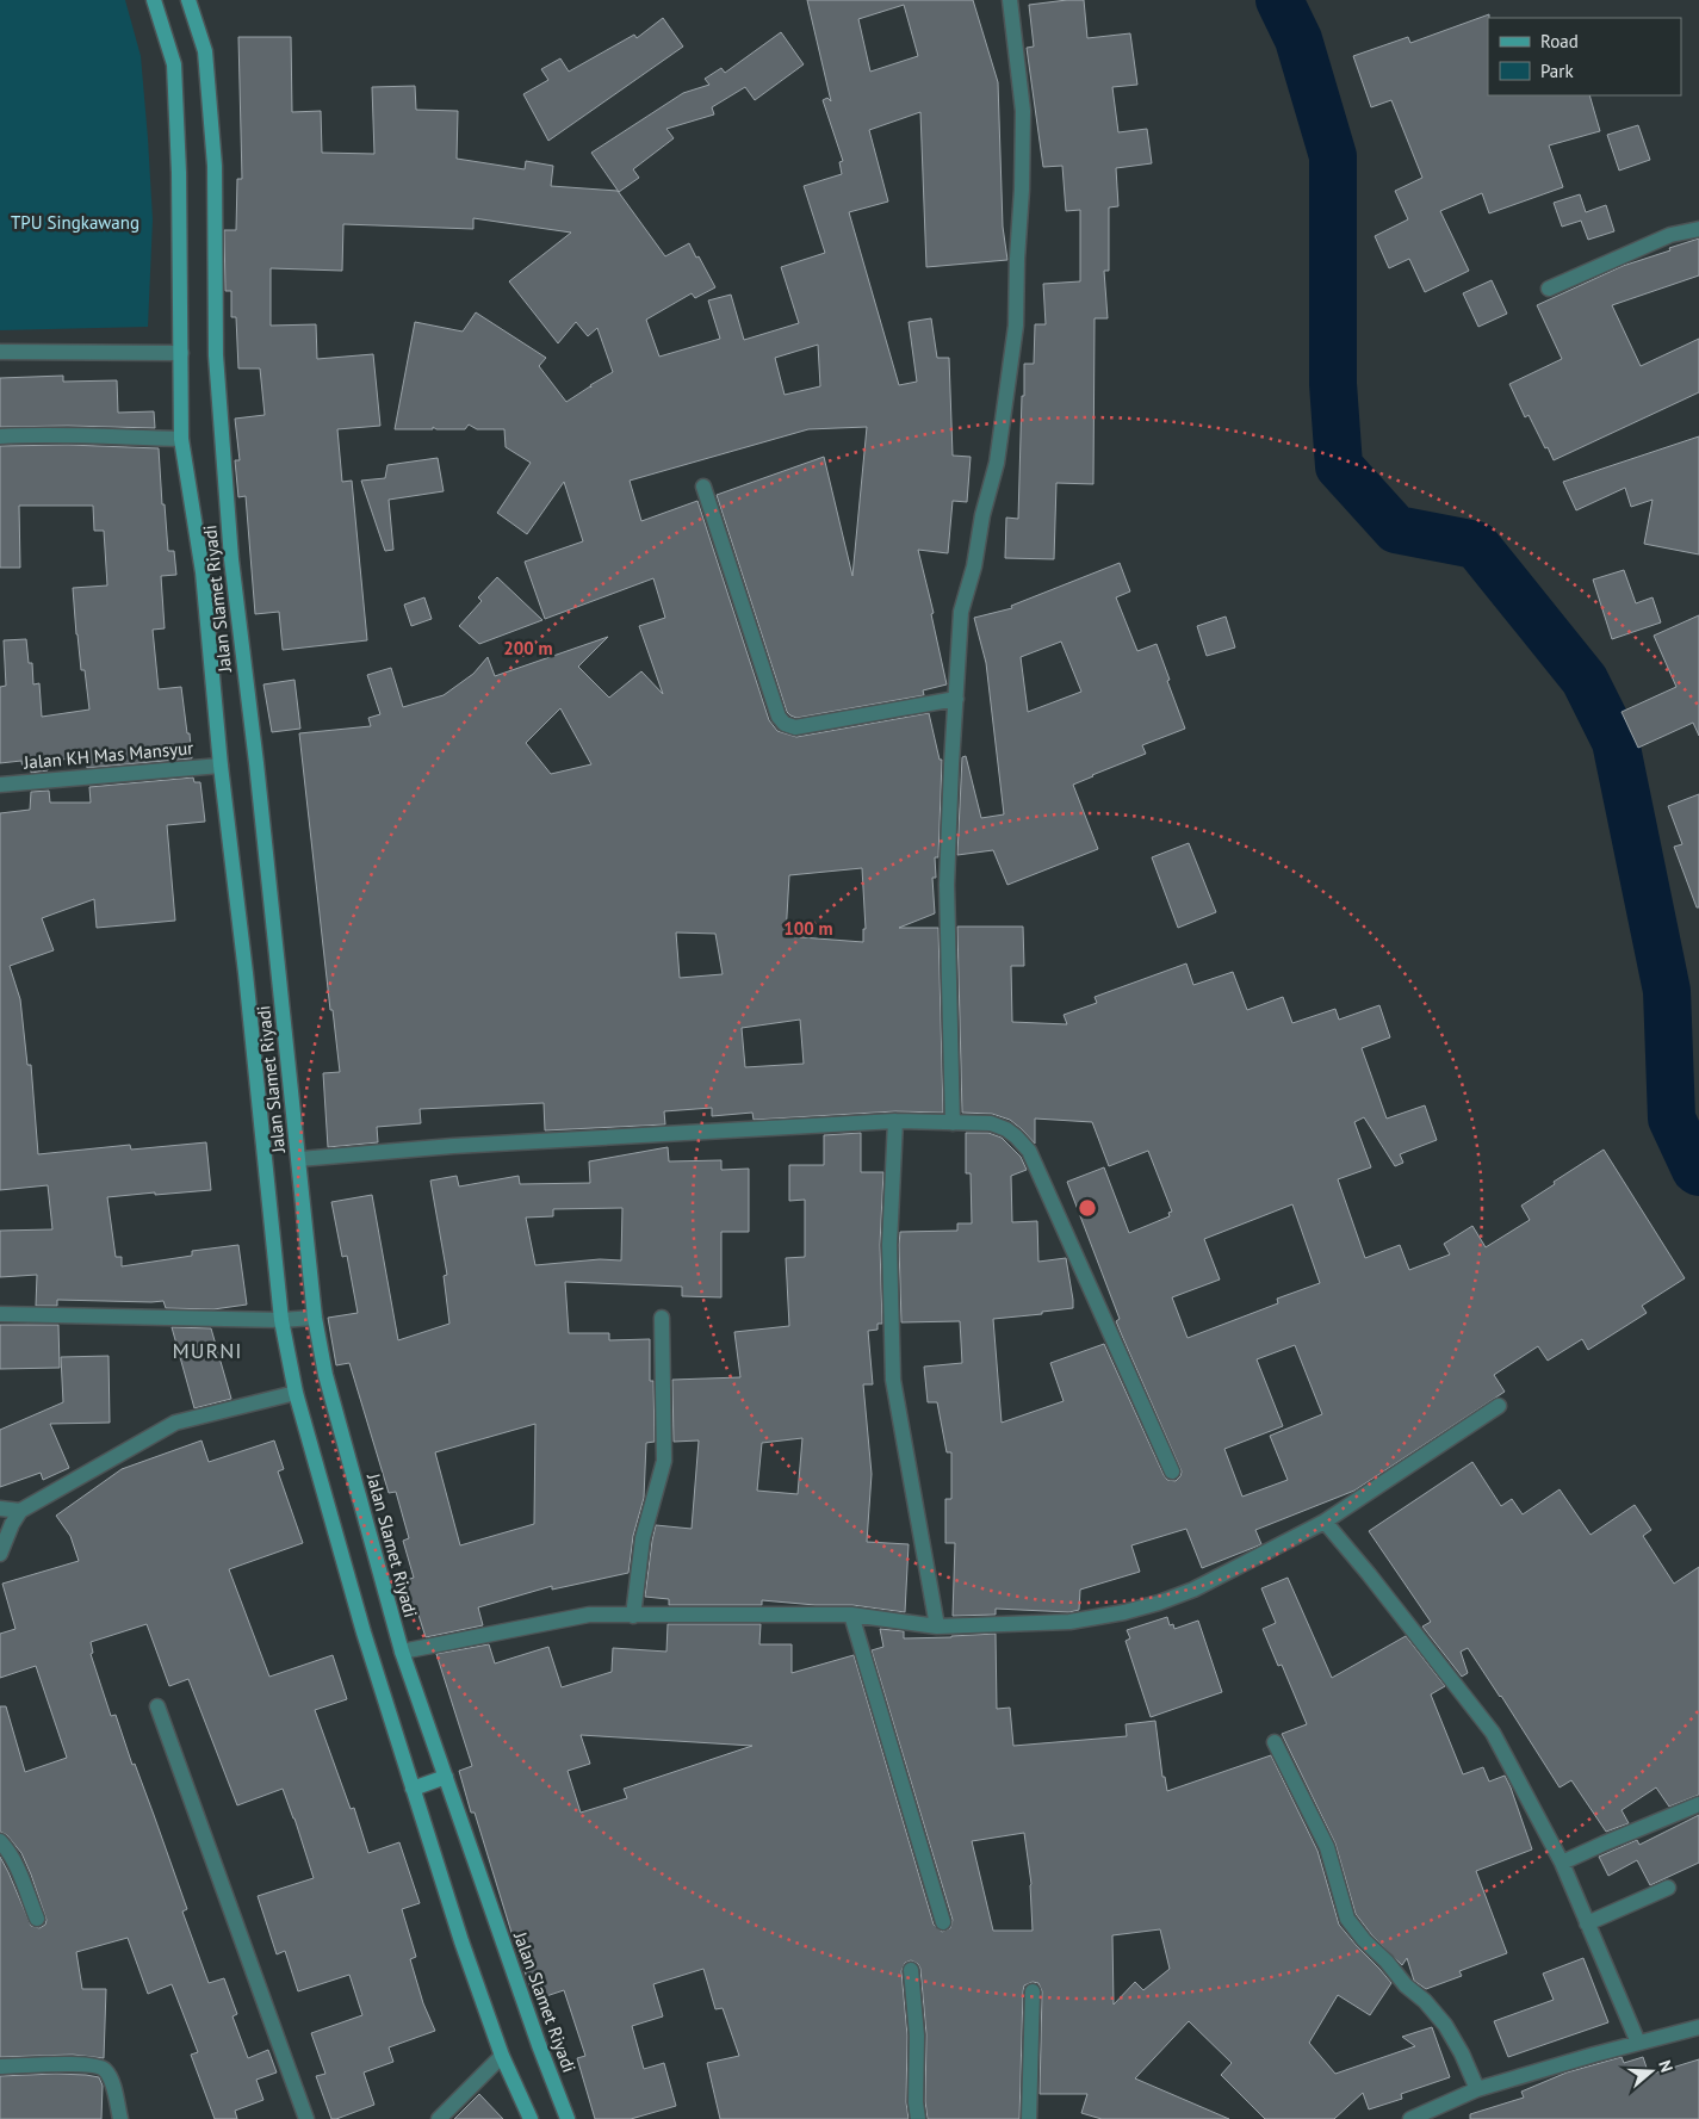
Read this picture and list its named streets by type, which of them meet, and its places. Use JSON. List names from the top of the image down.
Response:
{
  "streets": {
    "main road": ["Jalan Slamet Riyadi"],
    "street": ["Jalan KH Mas Mansyur"]
  },
  "crossings": [
    ["Jalan Slamet Riyadi", "Jalan KH Mas Mansyur"]
  ],
  "districts": ["MURNI"],
  "parks": ["TPU Singkawang"],
  "legend": ["Road", "Park"],
  "north": "right",
  "rings": ["200 m", "100 m"]
}
